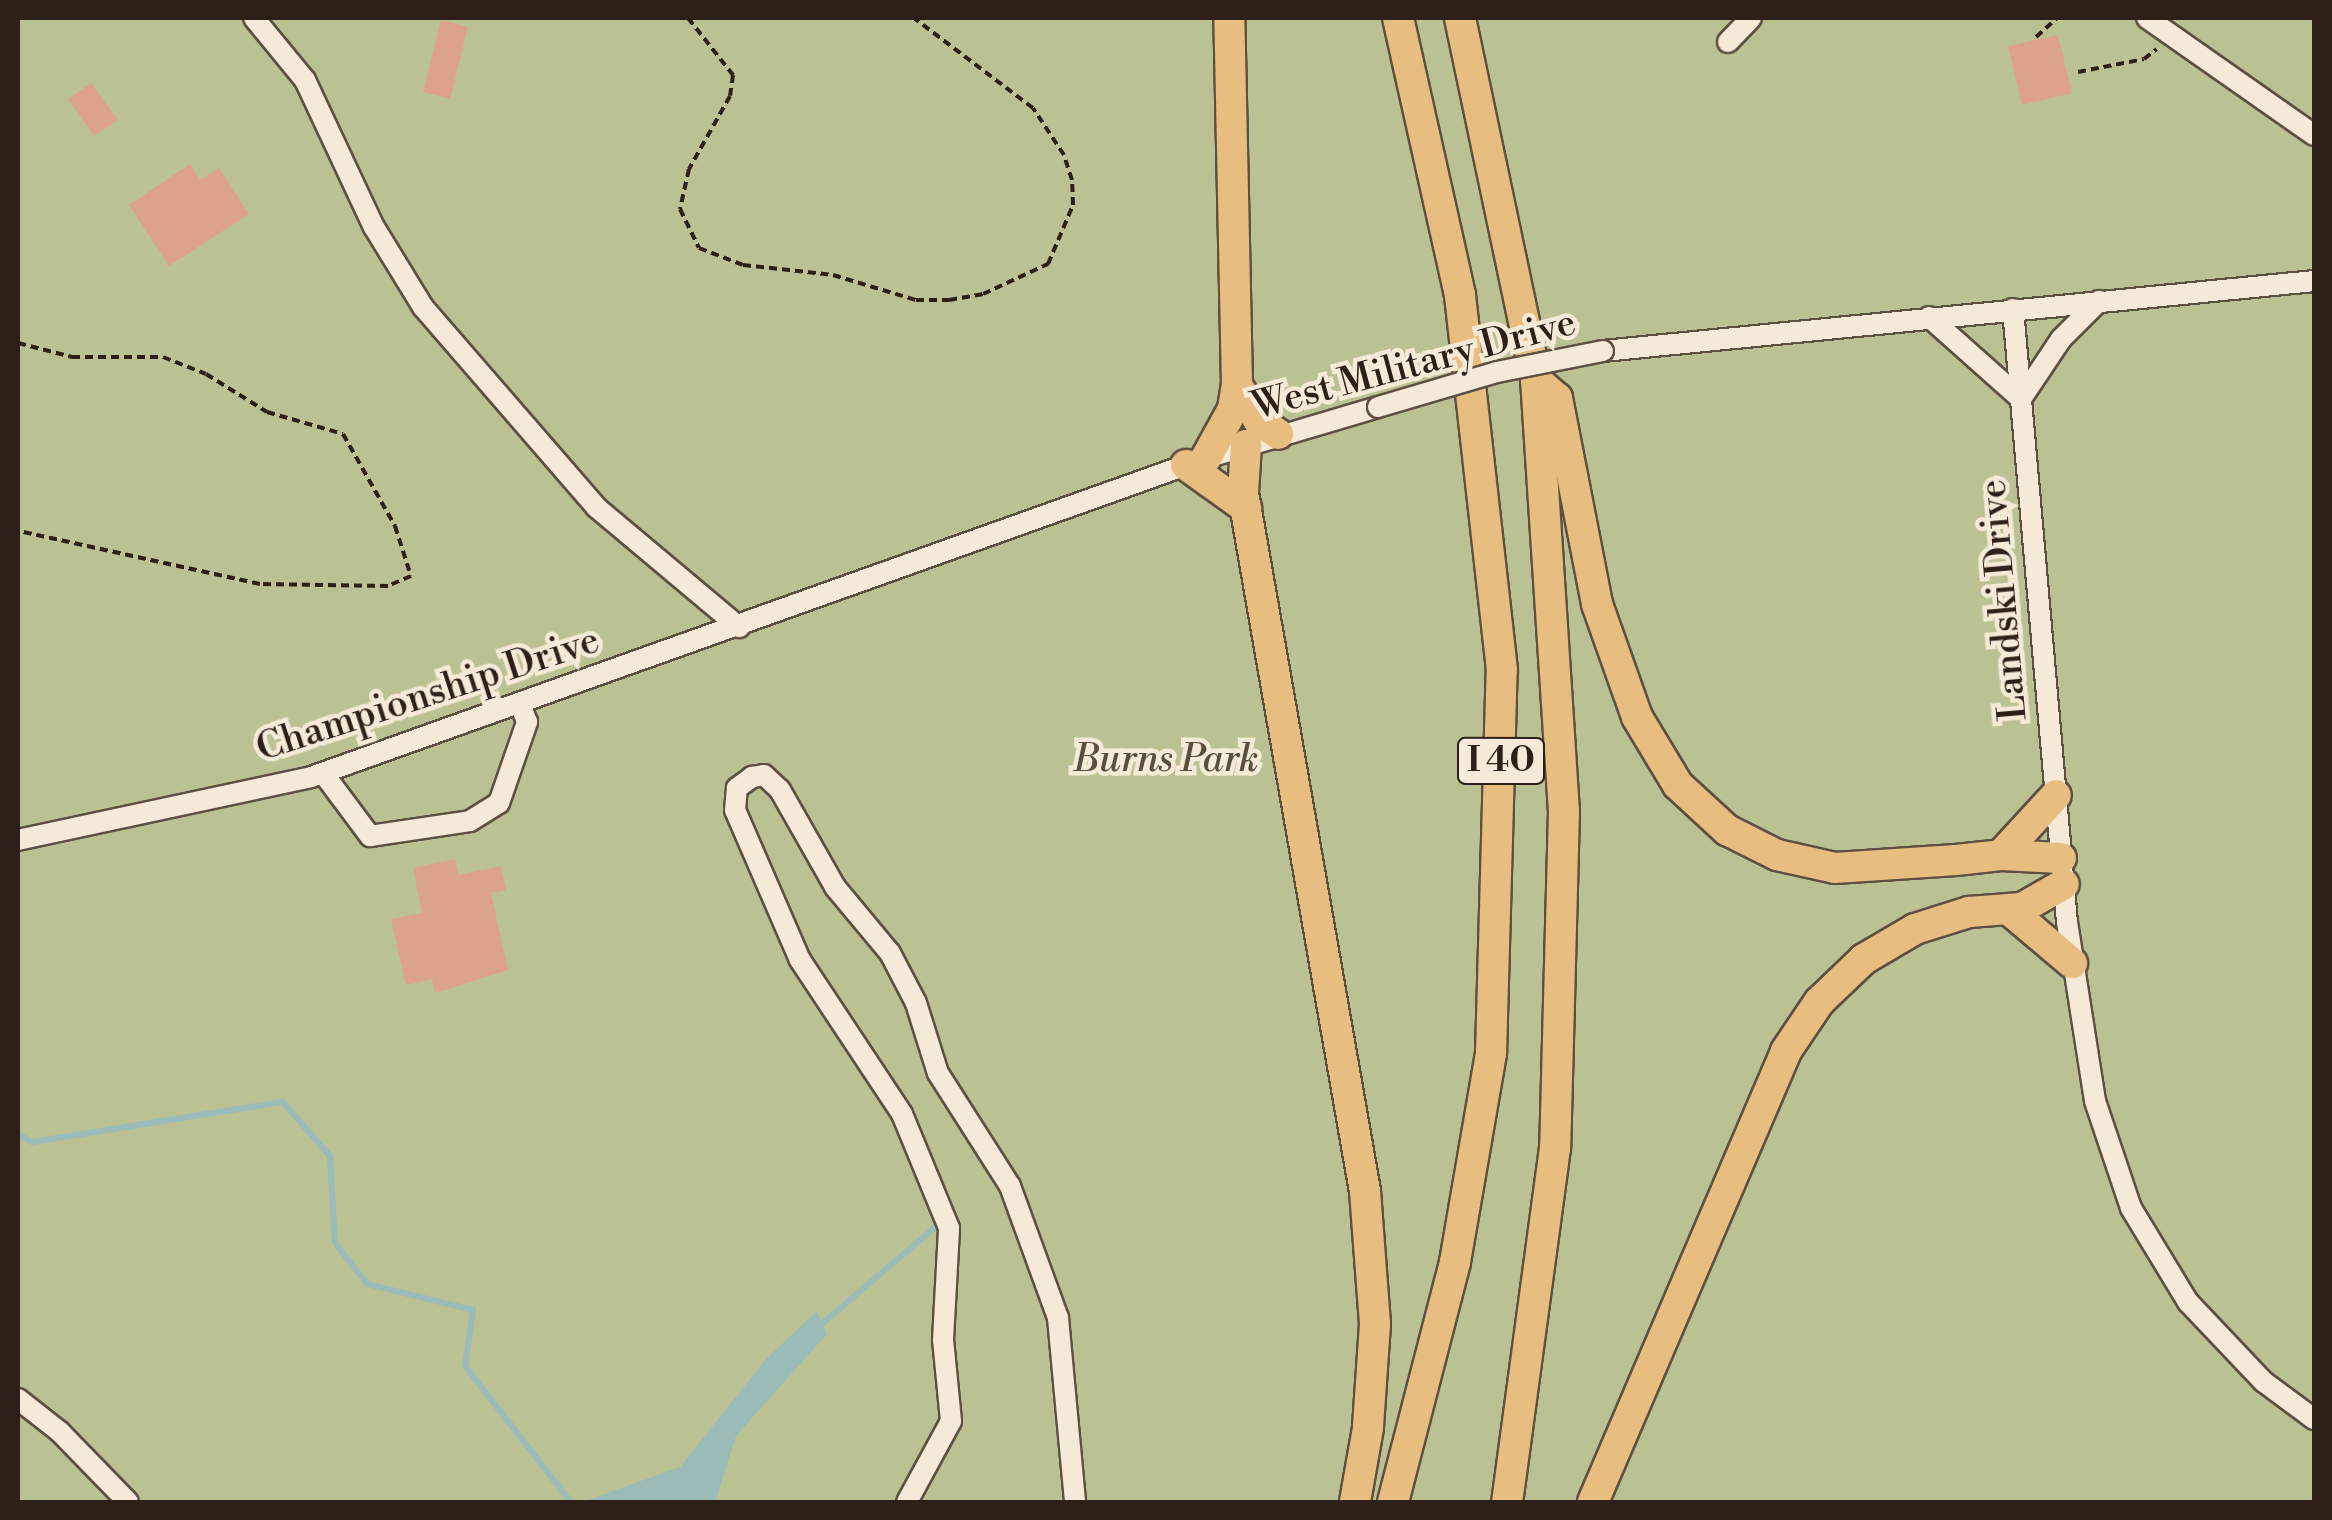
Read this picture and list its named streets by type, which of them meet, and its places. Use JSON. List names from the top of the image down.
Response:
{
  "streets": {
    "highway": ["I 40"],
    "street": ["West Military Drive", "Landski Drive", "Championship Drive"]
  },
  "crossings": [
    ["West Military Drive", "Landski Drive"],
    ["West Military Drive", "Championship Drive"]
  ],
  "parks": ["Burns Park"]
}
